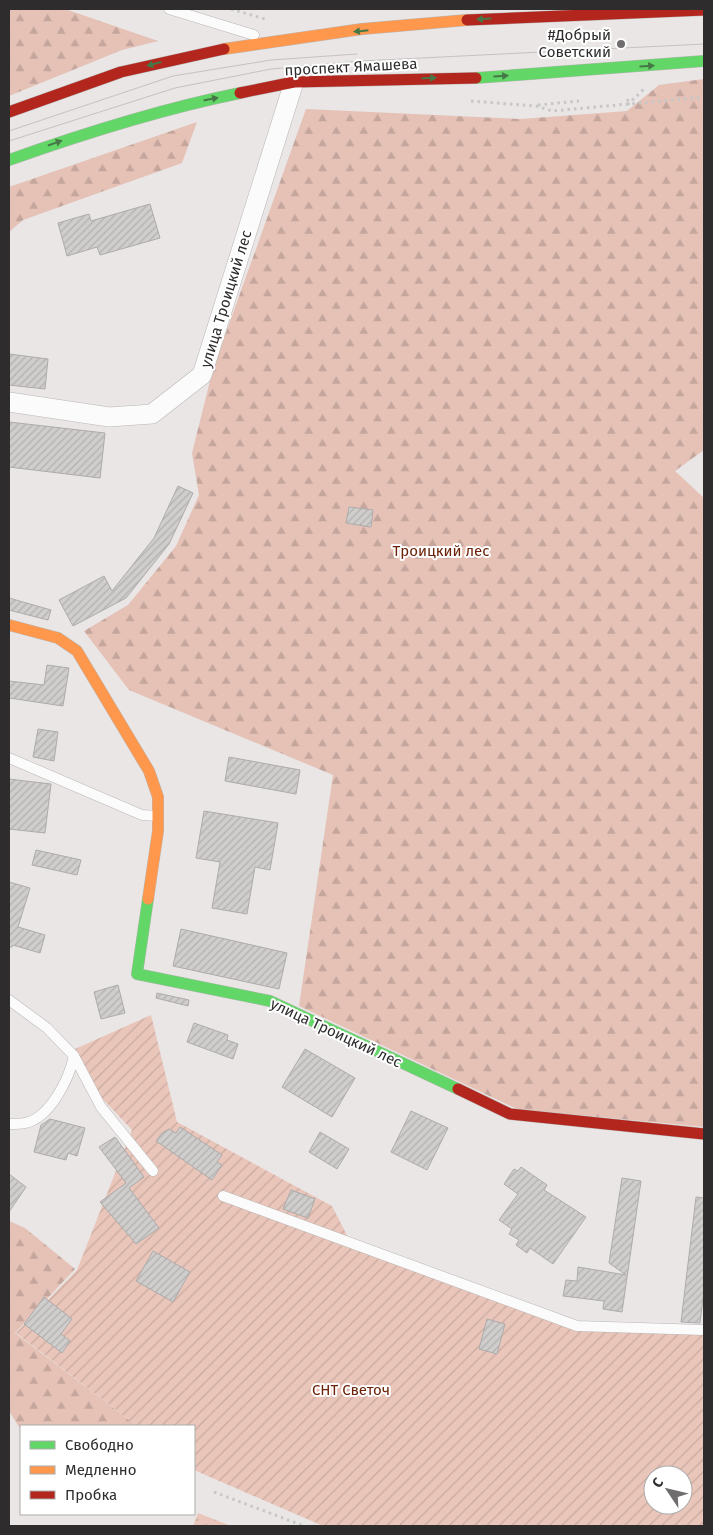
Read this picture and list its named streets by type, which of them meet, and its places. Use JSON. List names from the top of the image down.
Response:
{
  "streets": {
    "main road": ["проспект Ямашева", "улица Троицкий лес"]
  },
  "crossings": [
    ["проспект Ямашева", "улица Троицкий лес"]
  ],
  "parks": ["Троицкий лес", "СНТ Светоч"],
  "places": ["#Добрый Советский"],
  "legend": ["Свободно", "Медленно", "Пробка"],
  "north": "top left"
}
